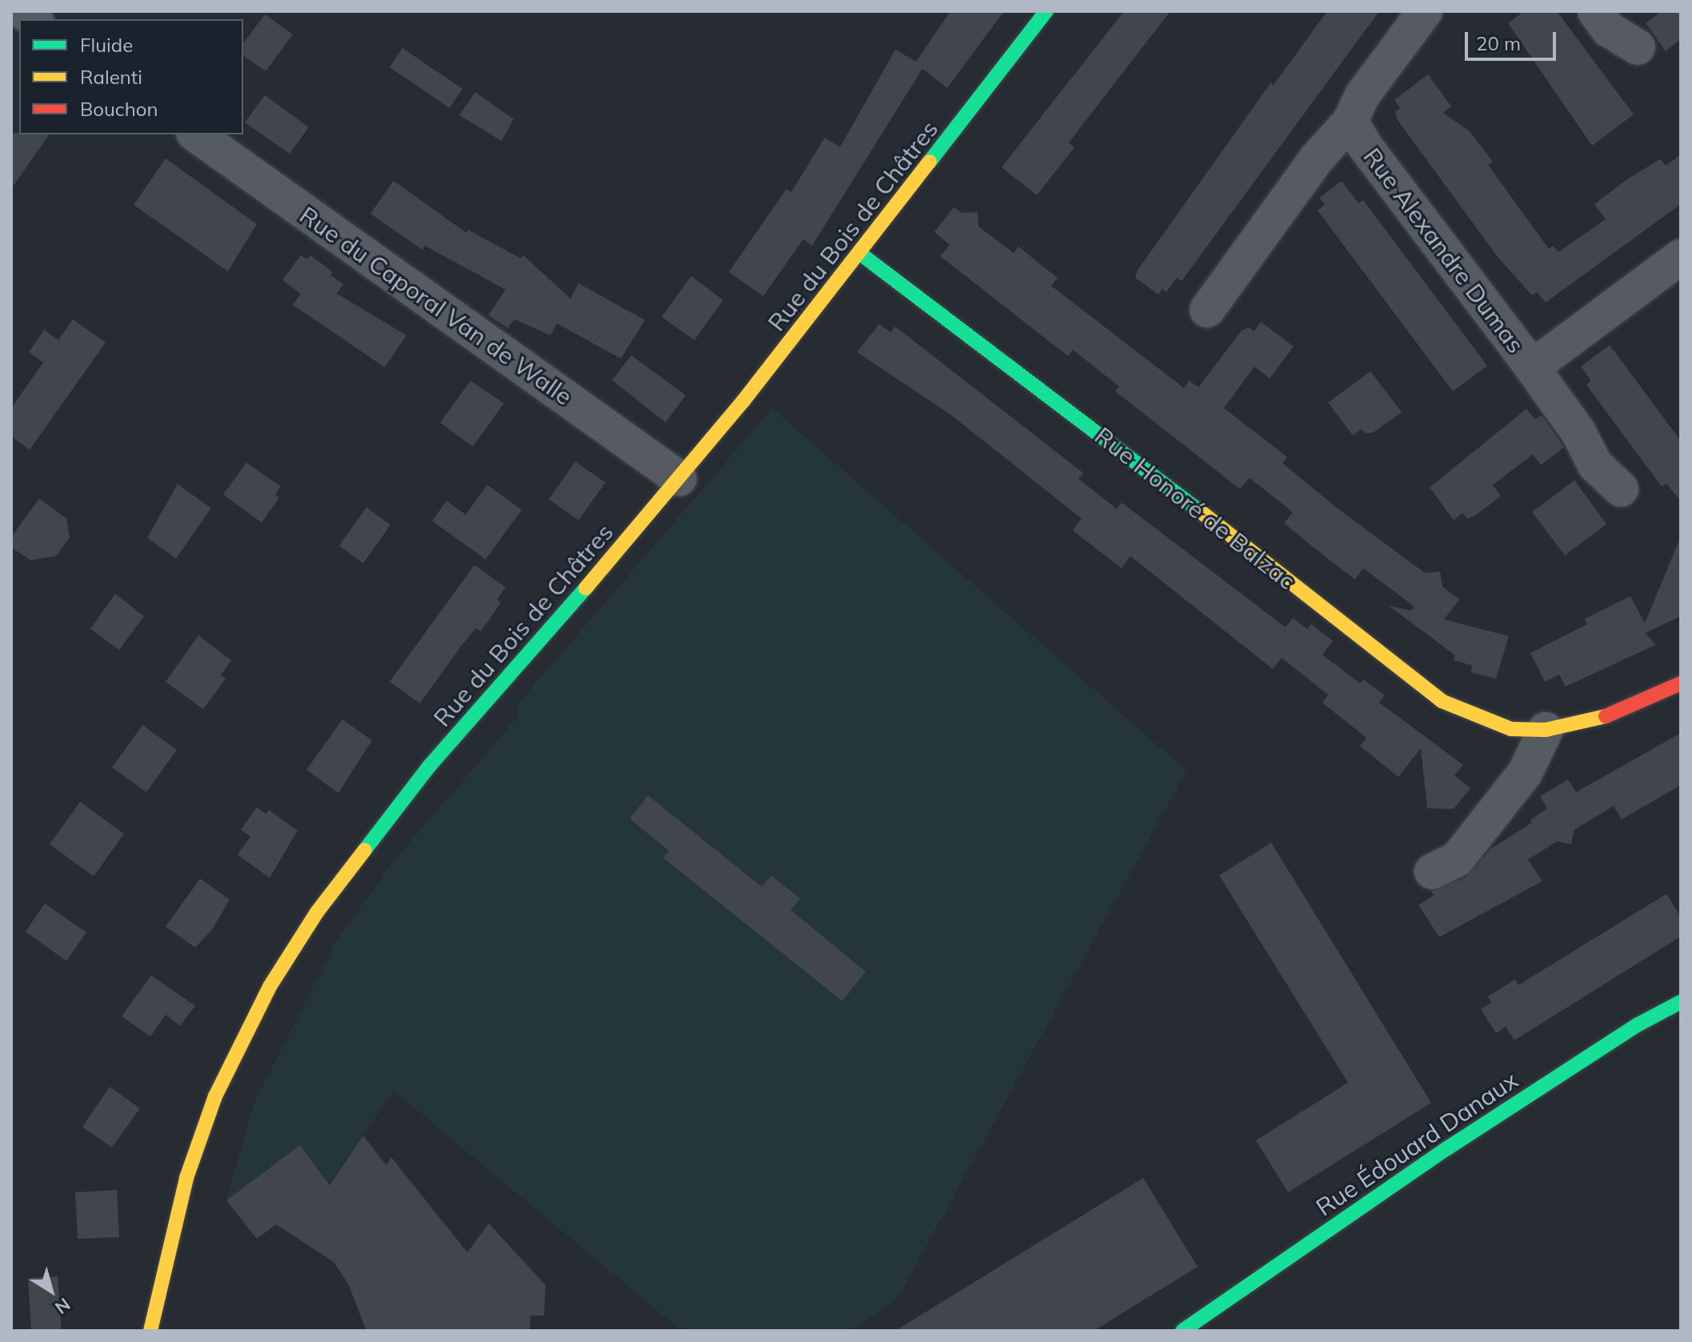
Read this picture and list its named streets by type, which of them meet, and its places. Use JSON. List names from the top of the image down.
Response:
{
  "streets": {
    "street": [
      "Rue du Bois de Châtres",
      "Rue Alexandre Dumas",
      "Rue du Caporal Van de Walle",
      "Rue Honoré de Balzac",
      "Rue Édouard Danaux"
    ]
  },
  "crossings": [
    ["Rue du Bois de Châtres", "Rue du Caporal Van de Walle"],
    ["Rue du Bois de Châtres", "Rue Honoré de Balzac"]
  ],
  "legend": ["Fluide", "Ralenti", "Bouchon"],
  "scale_bar": "20 m",
  "north": "bottom right"
}
